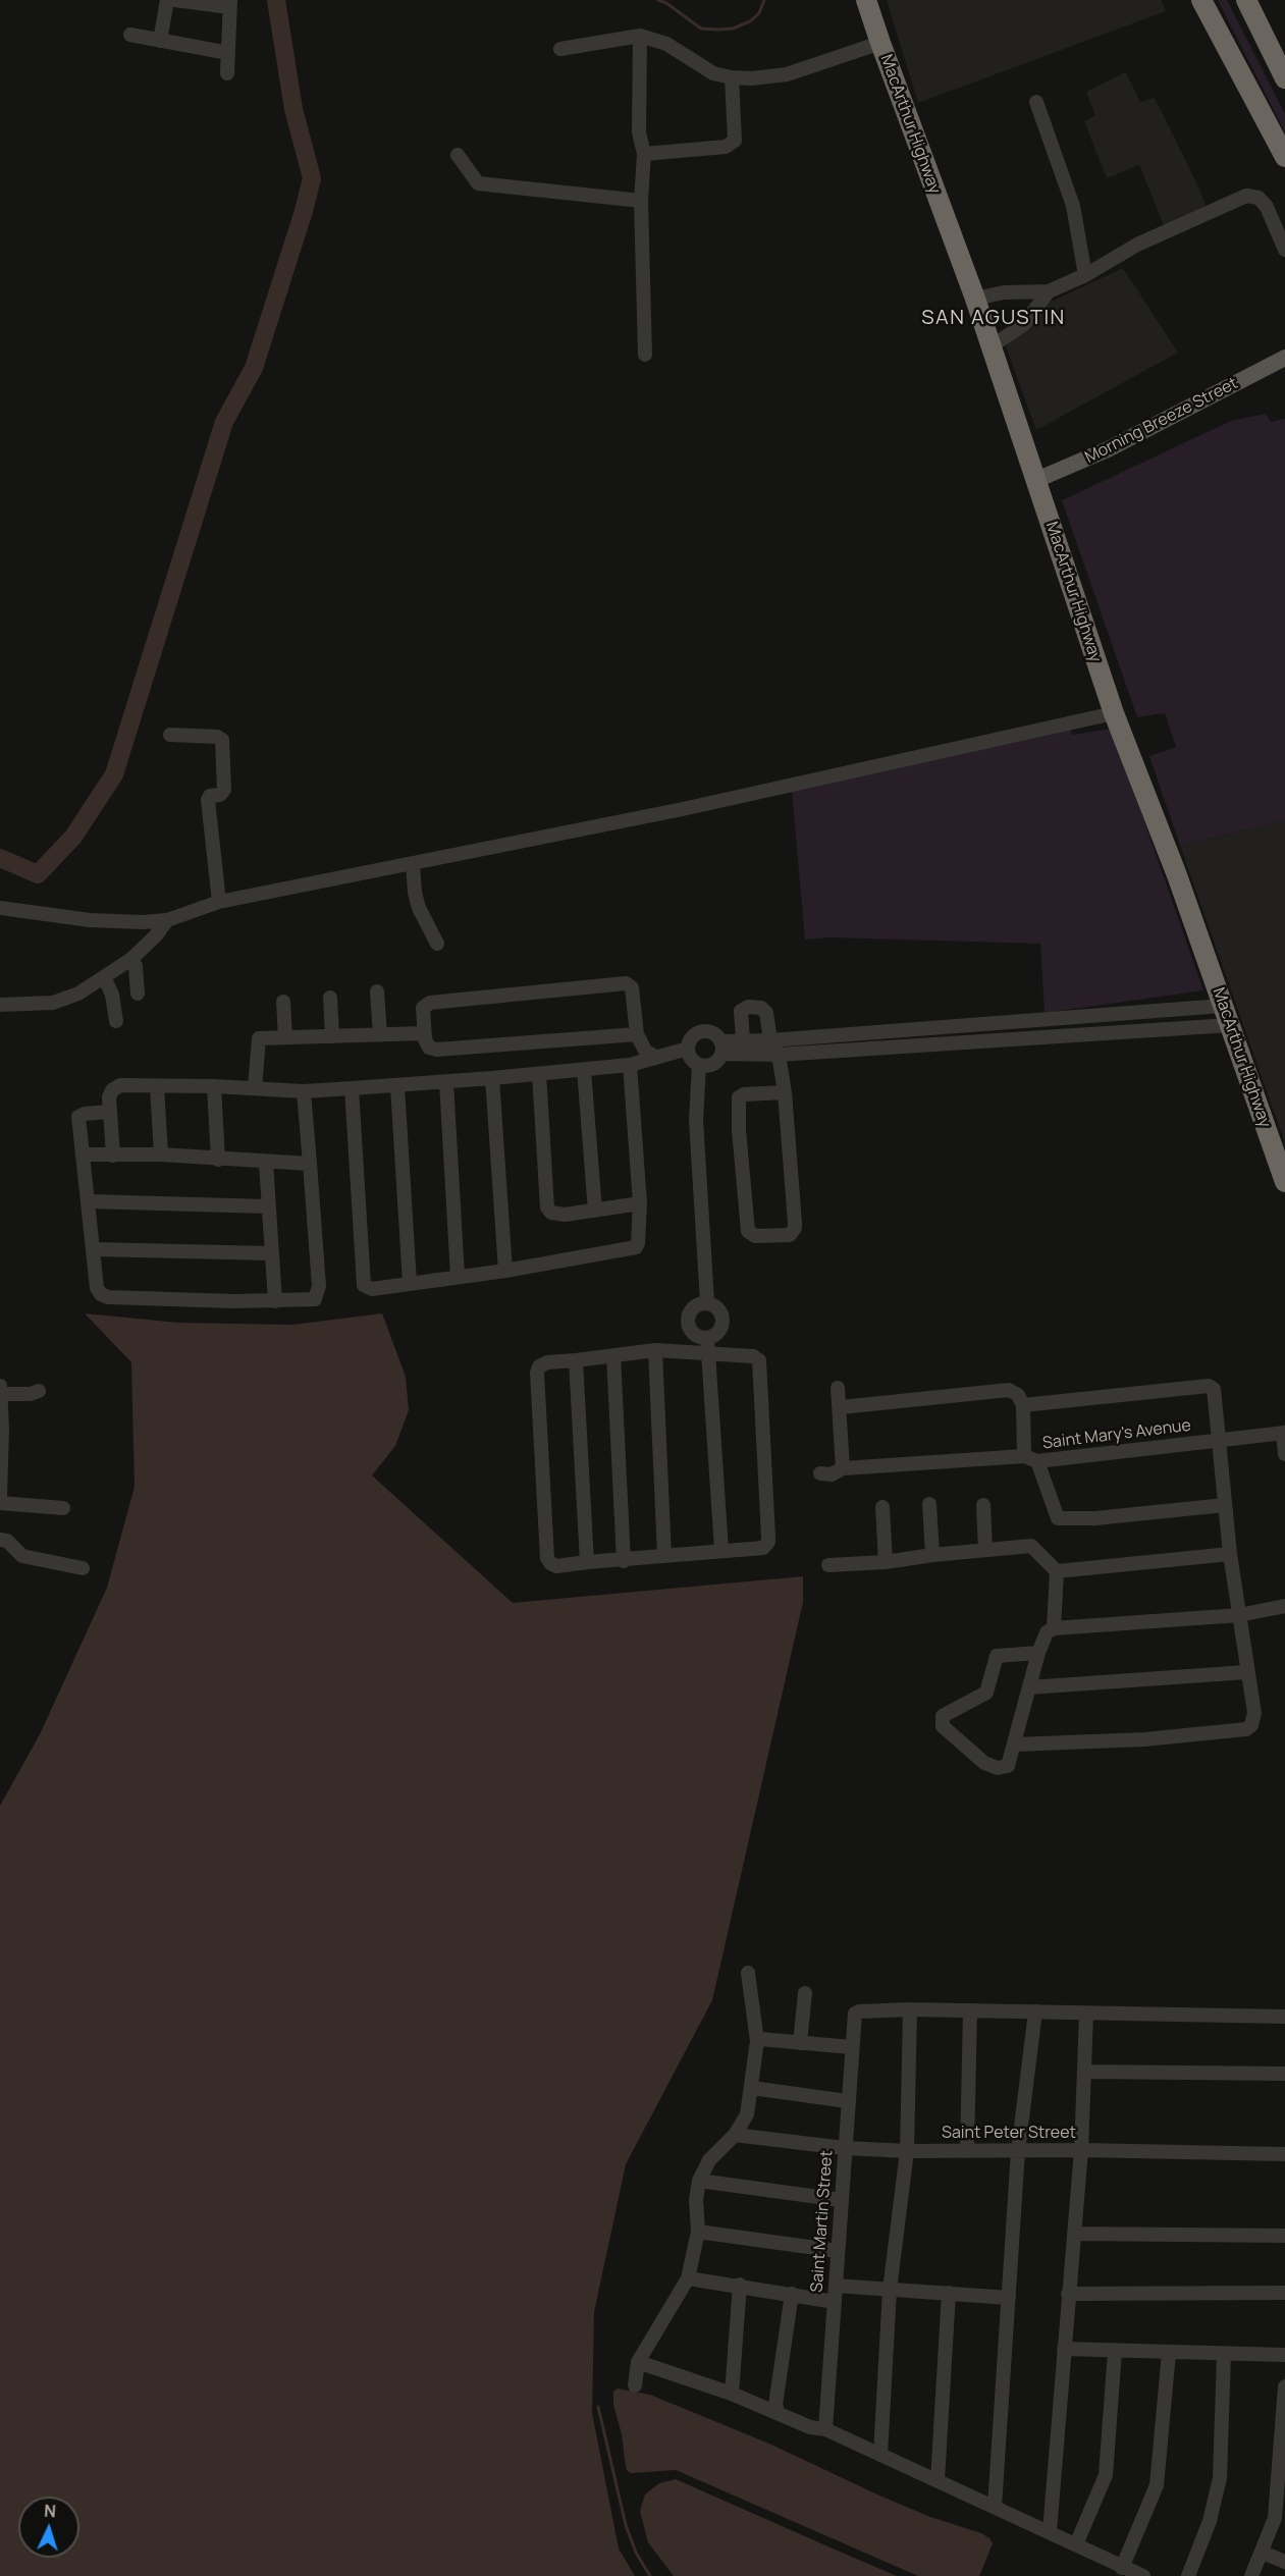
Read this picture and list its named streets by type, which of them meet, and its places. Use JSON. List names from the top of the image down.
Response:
{
  "streets": {
    "highway": ["MacArthur Highway"],
    "main road": ["Morning Breeze Street"],
    "street": ["Saint Mary's Avenue", "Saint Peter Street", "Saint Martin Street"]
  },
  "crossings": [
    ["MacArthur Highway", "Morning Breeze Street"],
    ["Saint Peter Street", "Saint Martin Street"]
  ],
  "districts": ["SAN AGUSTIN"],
  "north": "top"
}
